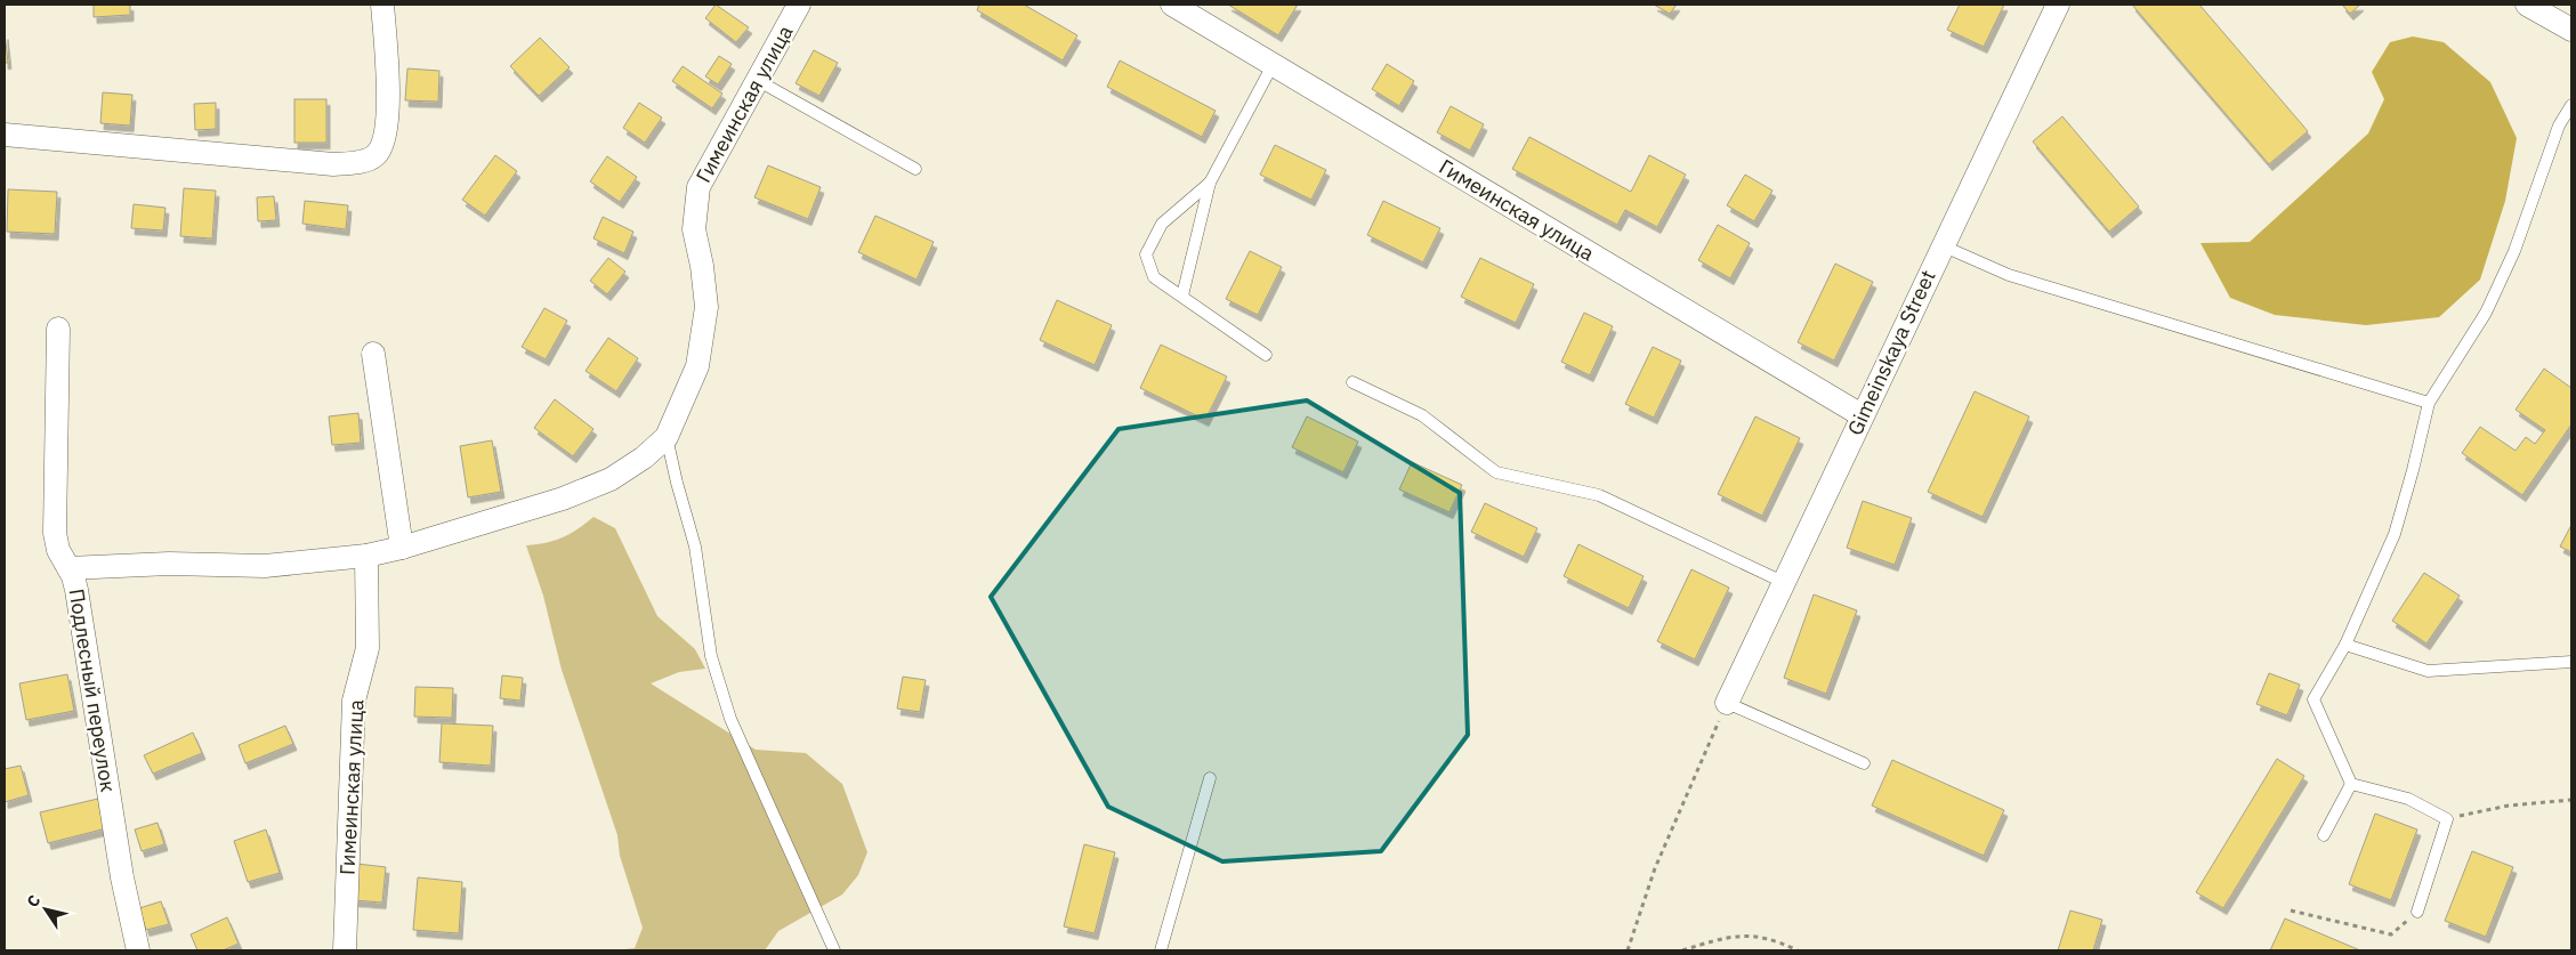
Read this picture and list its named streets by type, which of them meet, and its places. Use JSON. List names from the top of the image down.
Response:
{
  "streets": {
    "street": ["Гимеинская улица", "Gimeinskaya Street", "Подлесный переулок"]
  },
  "crossings": [
    ["Гимеинская улица", "Gimeinskaya Street"]
  ],
  "north": "top left"
}
